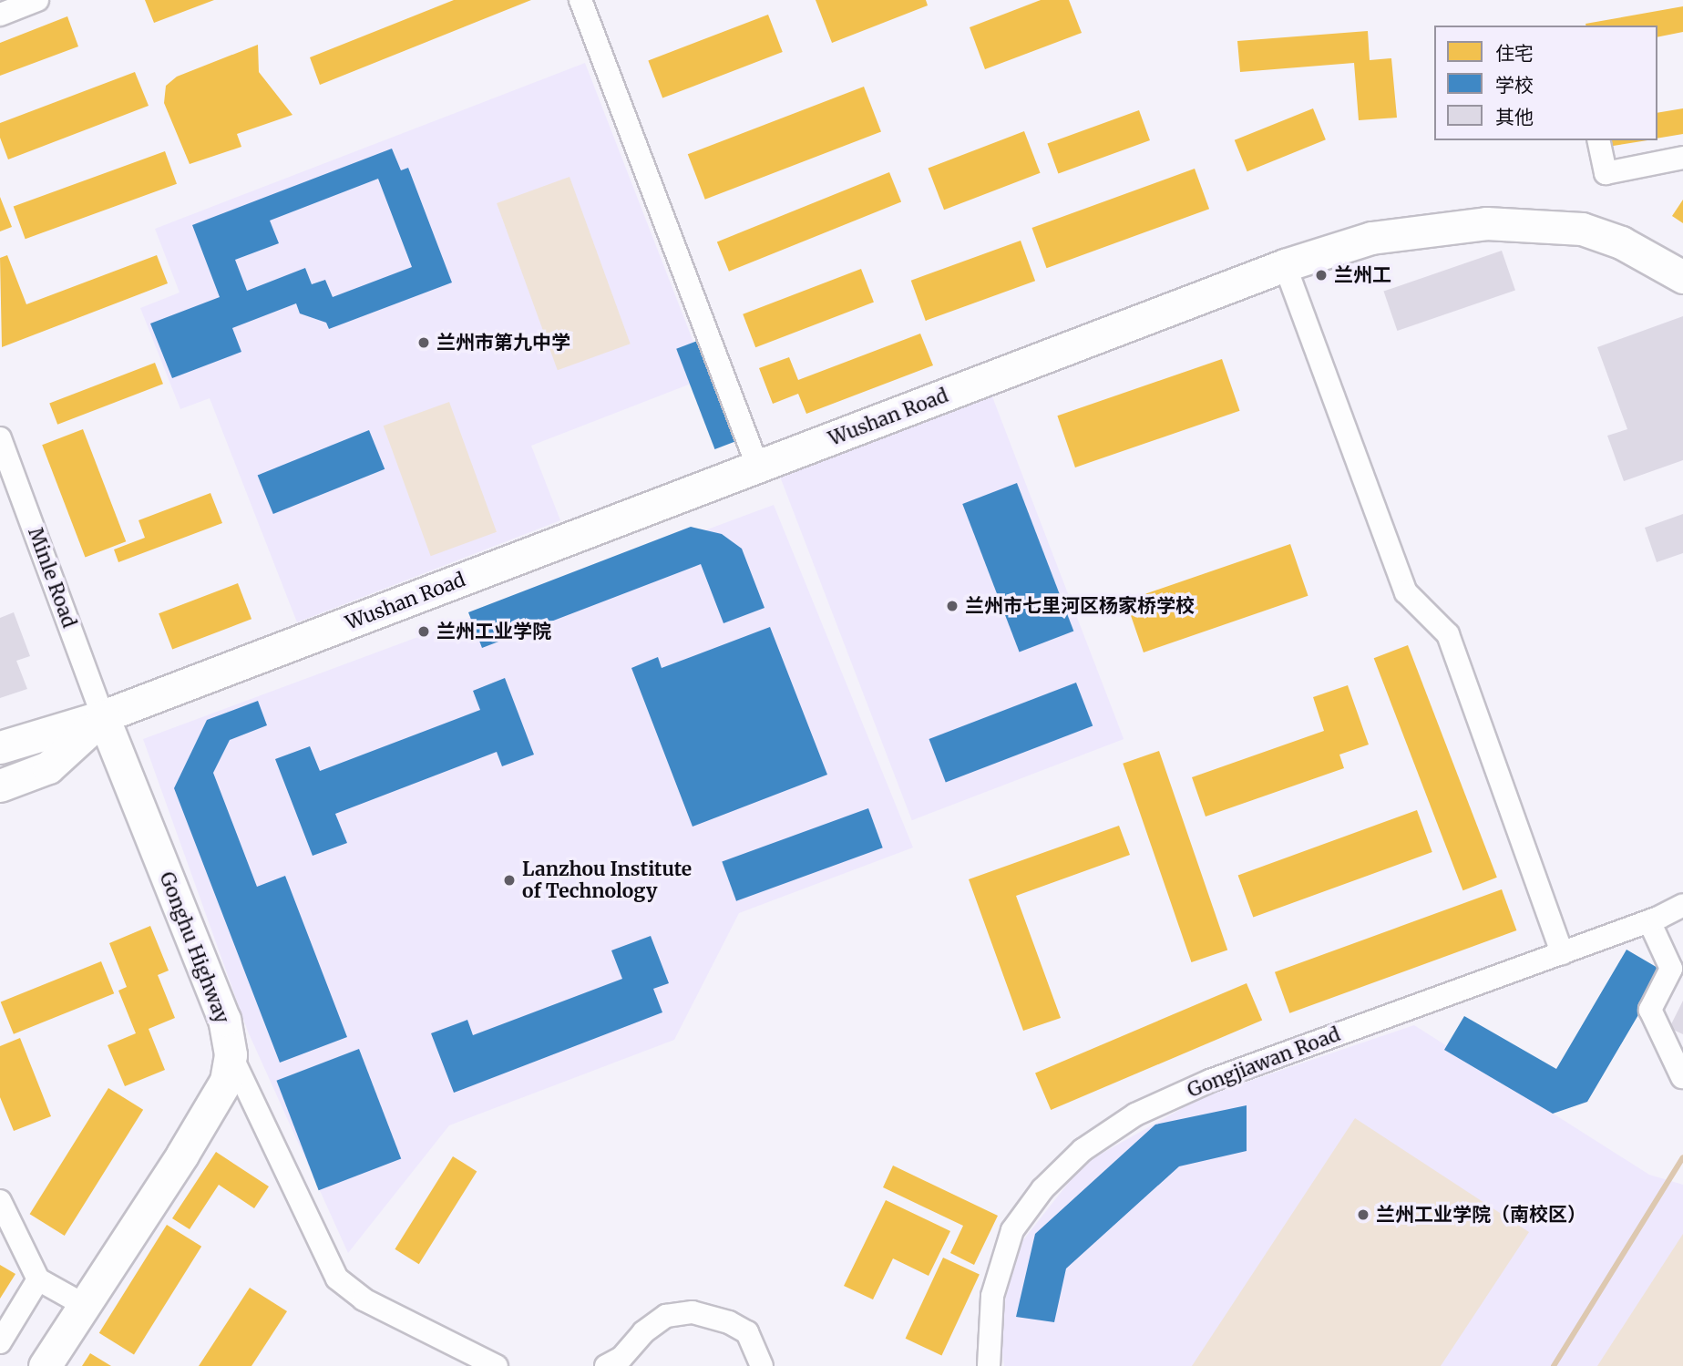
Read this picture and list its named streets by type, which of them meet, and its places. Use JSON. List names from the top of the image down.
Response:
{
  "streets": {
    "main road": ["Wushan Road", "Gonghu Highway"],
    "street": ["Minle Road", "Gongjiawan Road"]
  },
  "crossings": [
    ["Wushan Road", "Minle Road"],
    ["Wushan Road", "Gonghu Highway"],
    ["Minle Road", "Gonghu Highway"]
  ],
  "places": [
    "兰州工",
    "兰州市第九中学",
    "兰州市七里河区杨家桥学校",
    "兰州工业学院",
    "Lanzhou Institute of Technology",
    "兰州工业学院（南校区）"
  ],
  "legend": ["住宅", "学校", "其他"]
}
